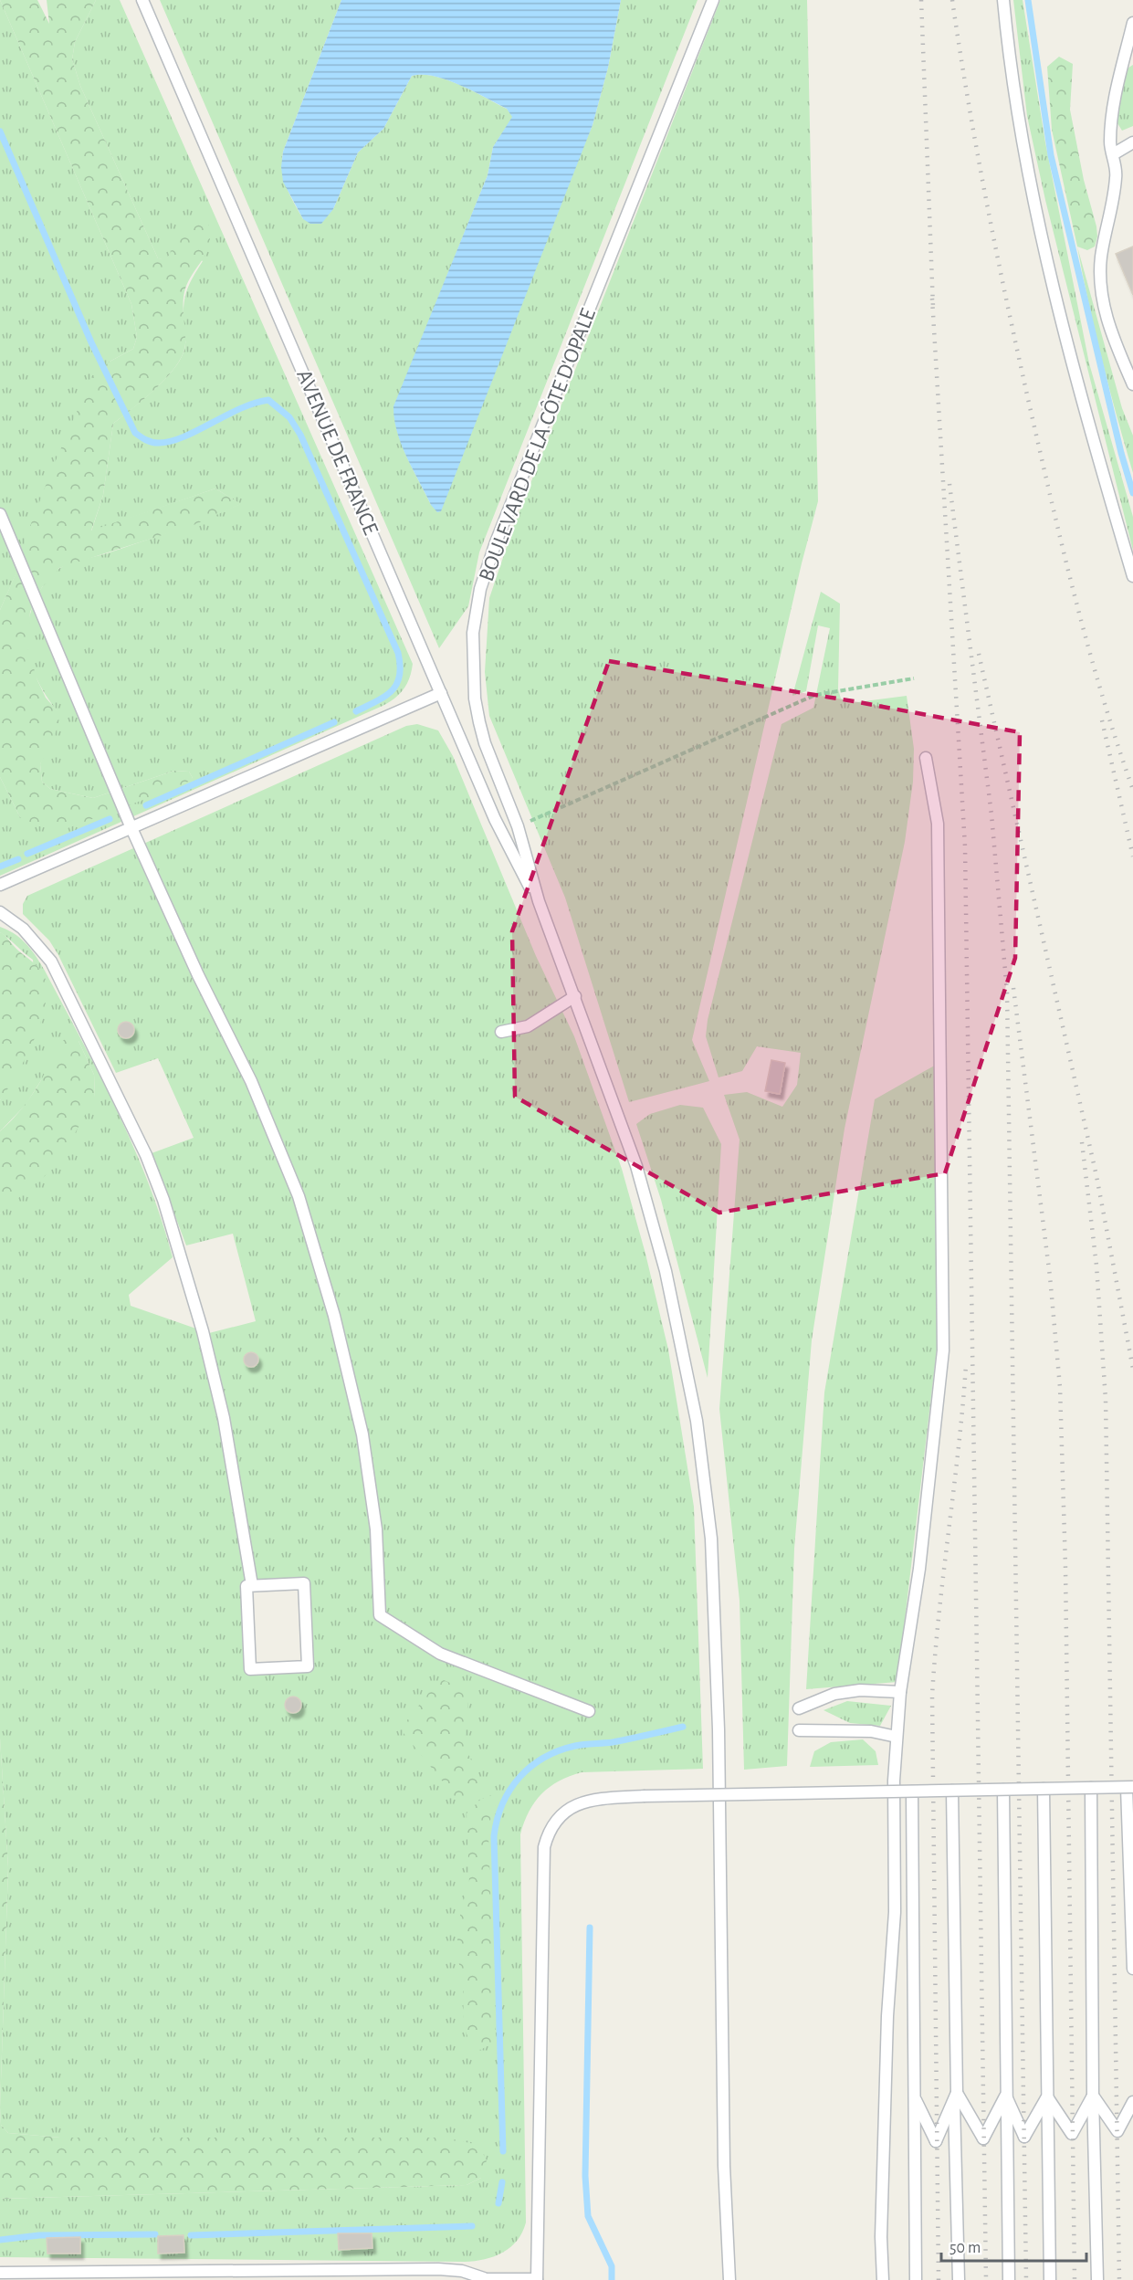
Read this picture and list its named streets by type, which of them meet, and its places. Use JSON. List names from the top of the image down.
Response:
{
  "streets": {
    "lane": ["BOULEVARD DE LA CÔTE D'OPALE", "AVENUE DE FRANCE"]
  },
  "crossings": [
    ["BOULEVARD DE LA CÔTE D'OPALE", "AVENUE DE FRANCE"]
  ],
  "scale_bar": "50 m"
}
